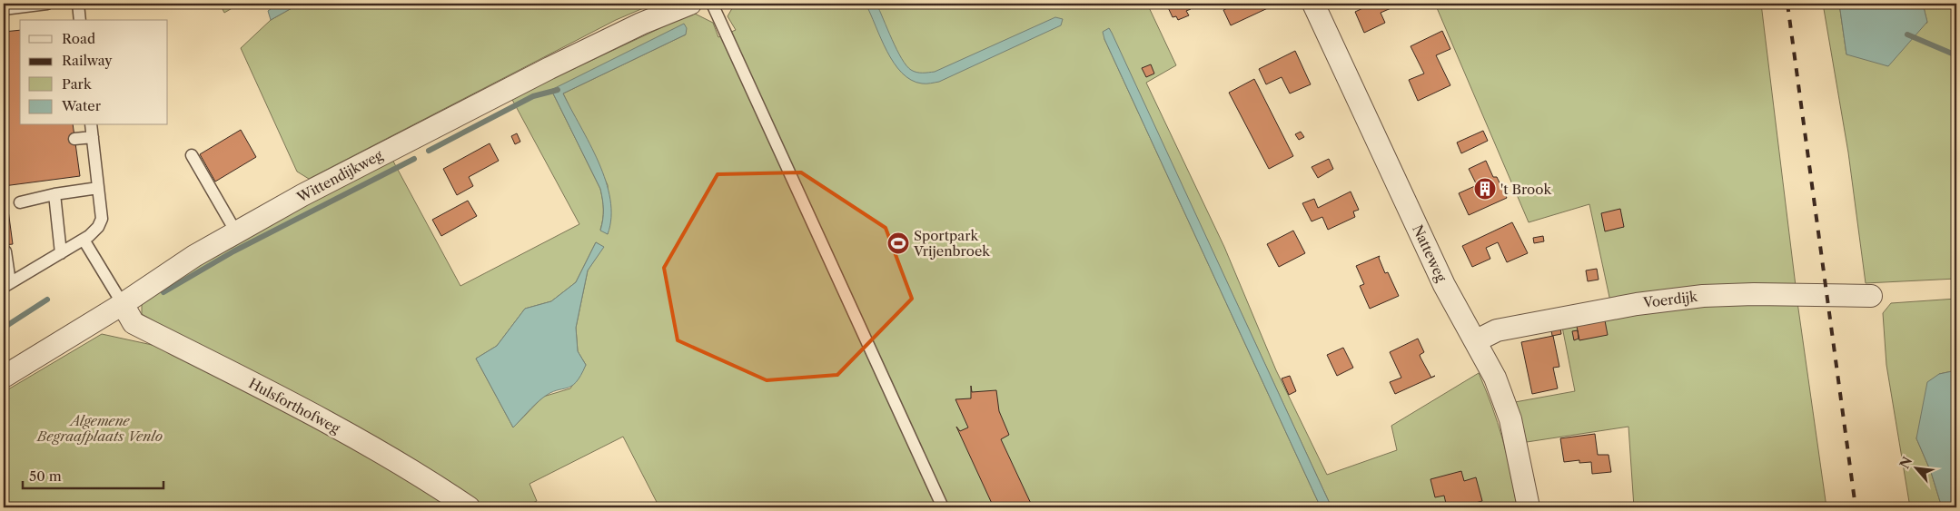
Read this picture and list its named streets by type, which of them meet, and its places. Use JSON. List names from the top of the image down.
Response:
{
  "streets": {
    "street": [
      "Wittendijkweg",
      "Natteweg",
      "Voerdijk",
      "Hulsforthofweg"
    ]
  },
  "crossings": [
    ["Wittendijkweg", "Hulsforthofweg"],
    ["Natteweg", "Voerdijk"]
  ],
  "parks": ["Algemene Begraafplaats Venlo"],
  "places": {
    "building": ["'t Brook"],
    "sports": ["Sportpark Vrijenbroek"]
  },
  "legend": [
    "Road",
    "Railway",
    "Park",
    "Water"
  ],
  "scale_bar": "50 m",
  "north": "top left"
}
